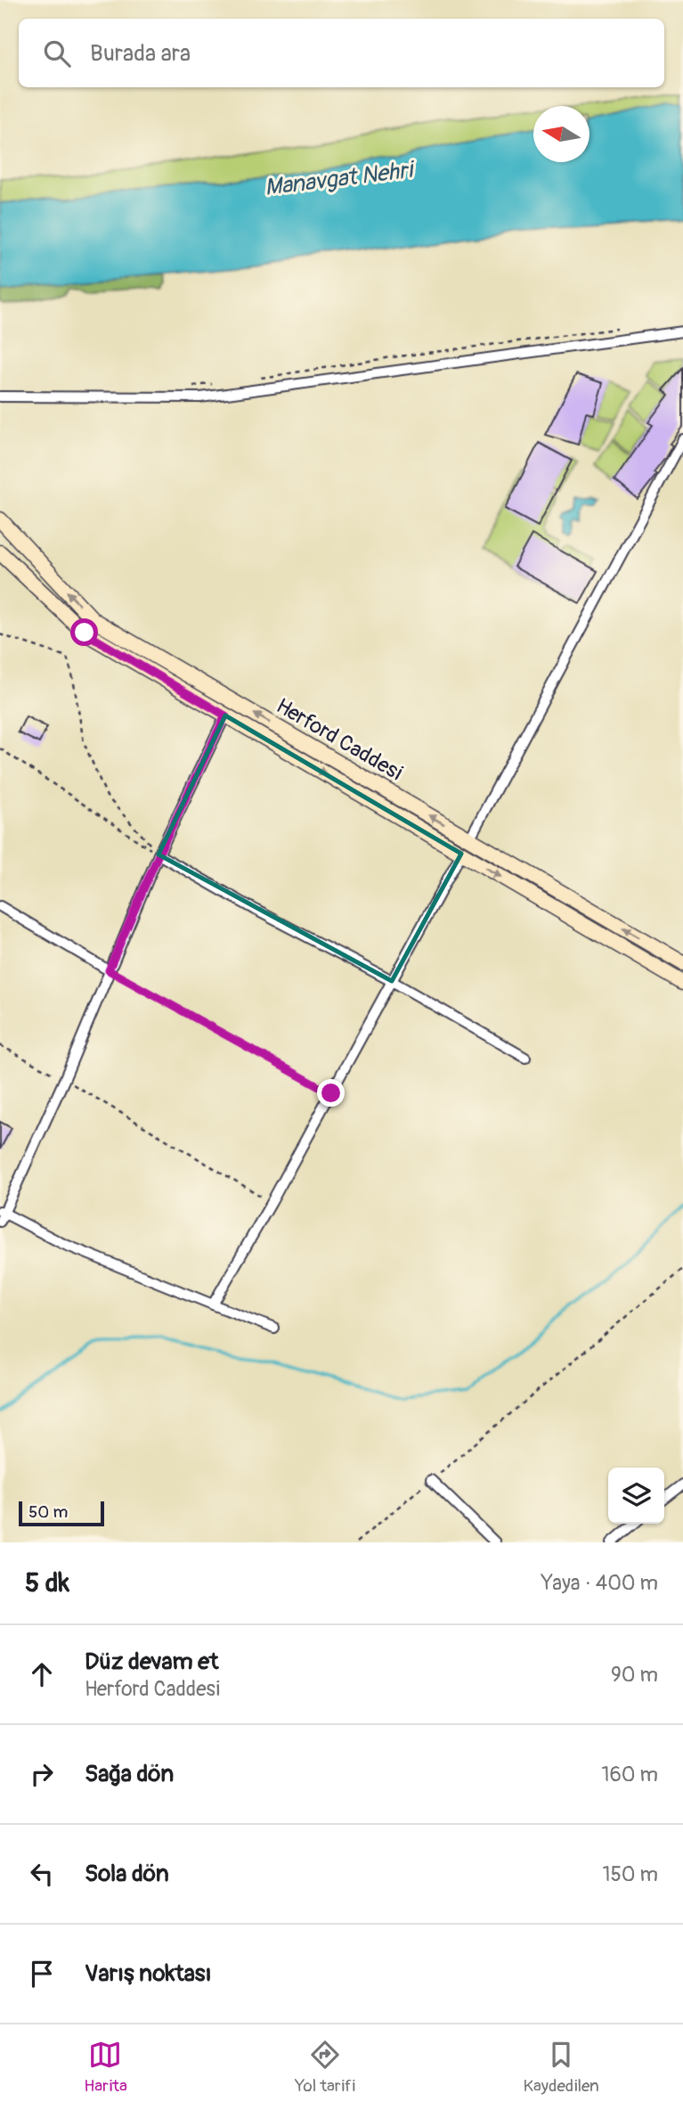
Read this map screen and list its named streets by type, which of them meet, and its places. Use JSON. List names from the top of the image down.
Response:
{
  "streets": {
    "main road": ["Herford Caddesi"]
  },
  "water": ["Manavgat Nehri"],
  "scale_bar": "50 m",
  "north": "left",
  "page": {
    "search": "Burada ara",
    "scale": "50 m",
    "heading": ["5 dk", "Yaya · 400 m"],
    "list": [
      ["Düz devam et", "Herford Caddesi", "90 m"],
      ["Sağa dön", "160 m"],
      ["Sola dön", "150 m"],
      "Varış noktası"
    ],
    "nav": ["Harita", "Yol tarifi", "Kaydedilen"]
  }
}
